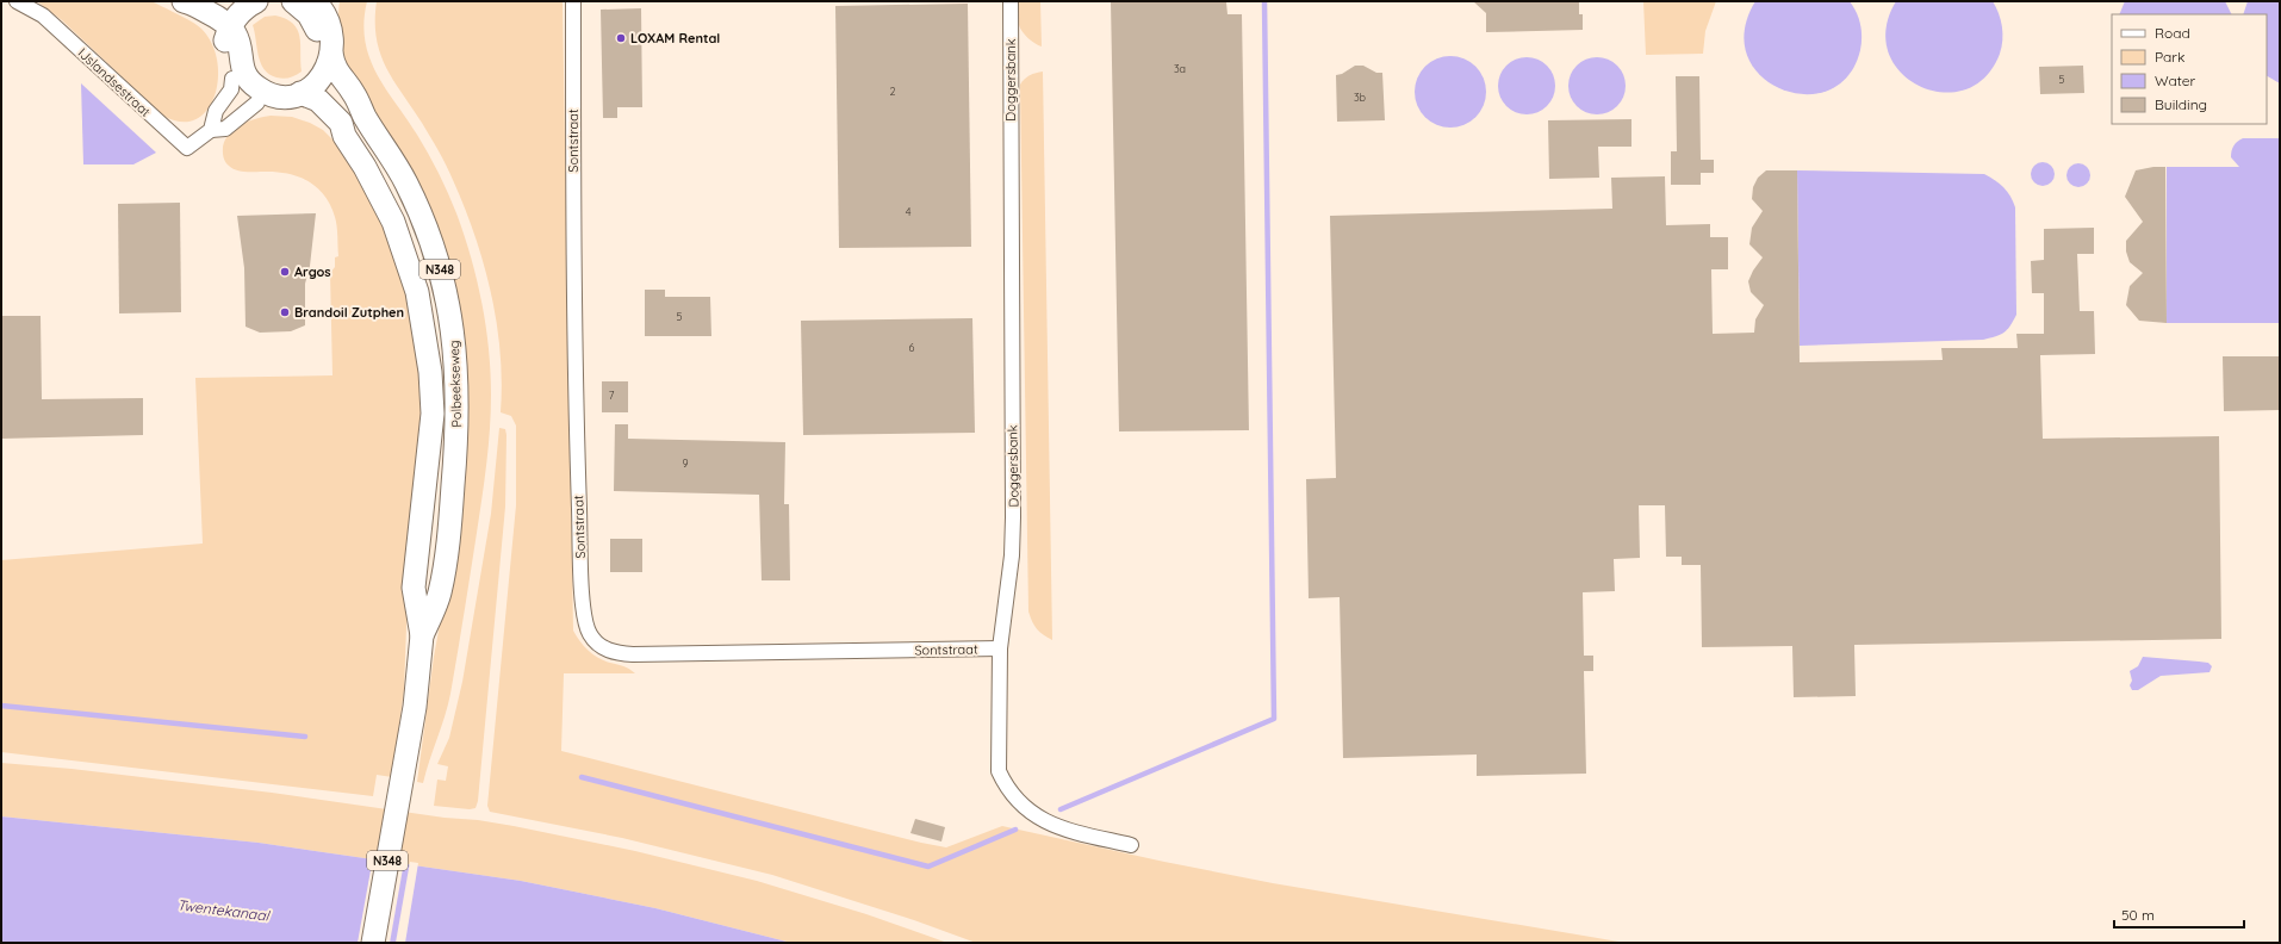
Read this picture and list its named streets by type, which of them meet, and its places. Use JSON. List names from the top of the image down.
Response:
{
  "streets": {
    "main road": ["N348", "Polbeekseweg"],
    "street": ["Doggersbank", "IJslandsestraat", "Sontstraat"]
  },
  "crossings": [
    ["Doggersbank", "Sontstraat"],
    ["IJslandsestraat", "N348"],
    ["N348", "Polbeekseweg"]
  ],
  "water": ["Twentekanaal"],
  "places": ["LOXAM Rental", "Argos", "Brandoil Zutphen"],
  "house_numbers": [
    "3a",
    "5",
    "2",
    "3b",
    "4",
    "5",
    "6",
    "7",
    "9"
  ],
  "legend": [
    "Road",
    "Park",
    "Water",
    "Building"
  ],
  "scale_bar": "50 m"
}
